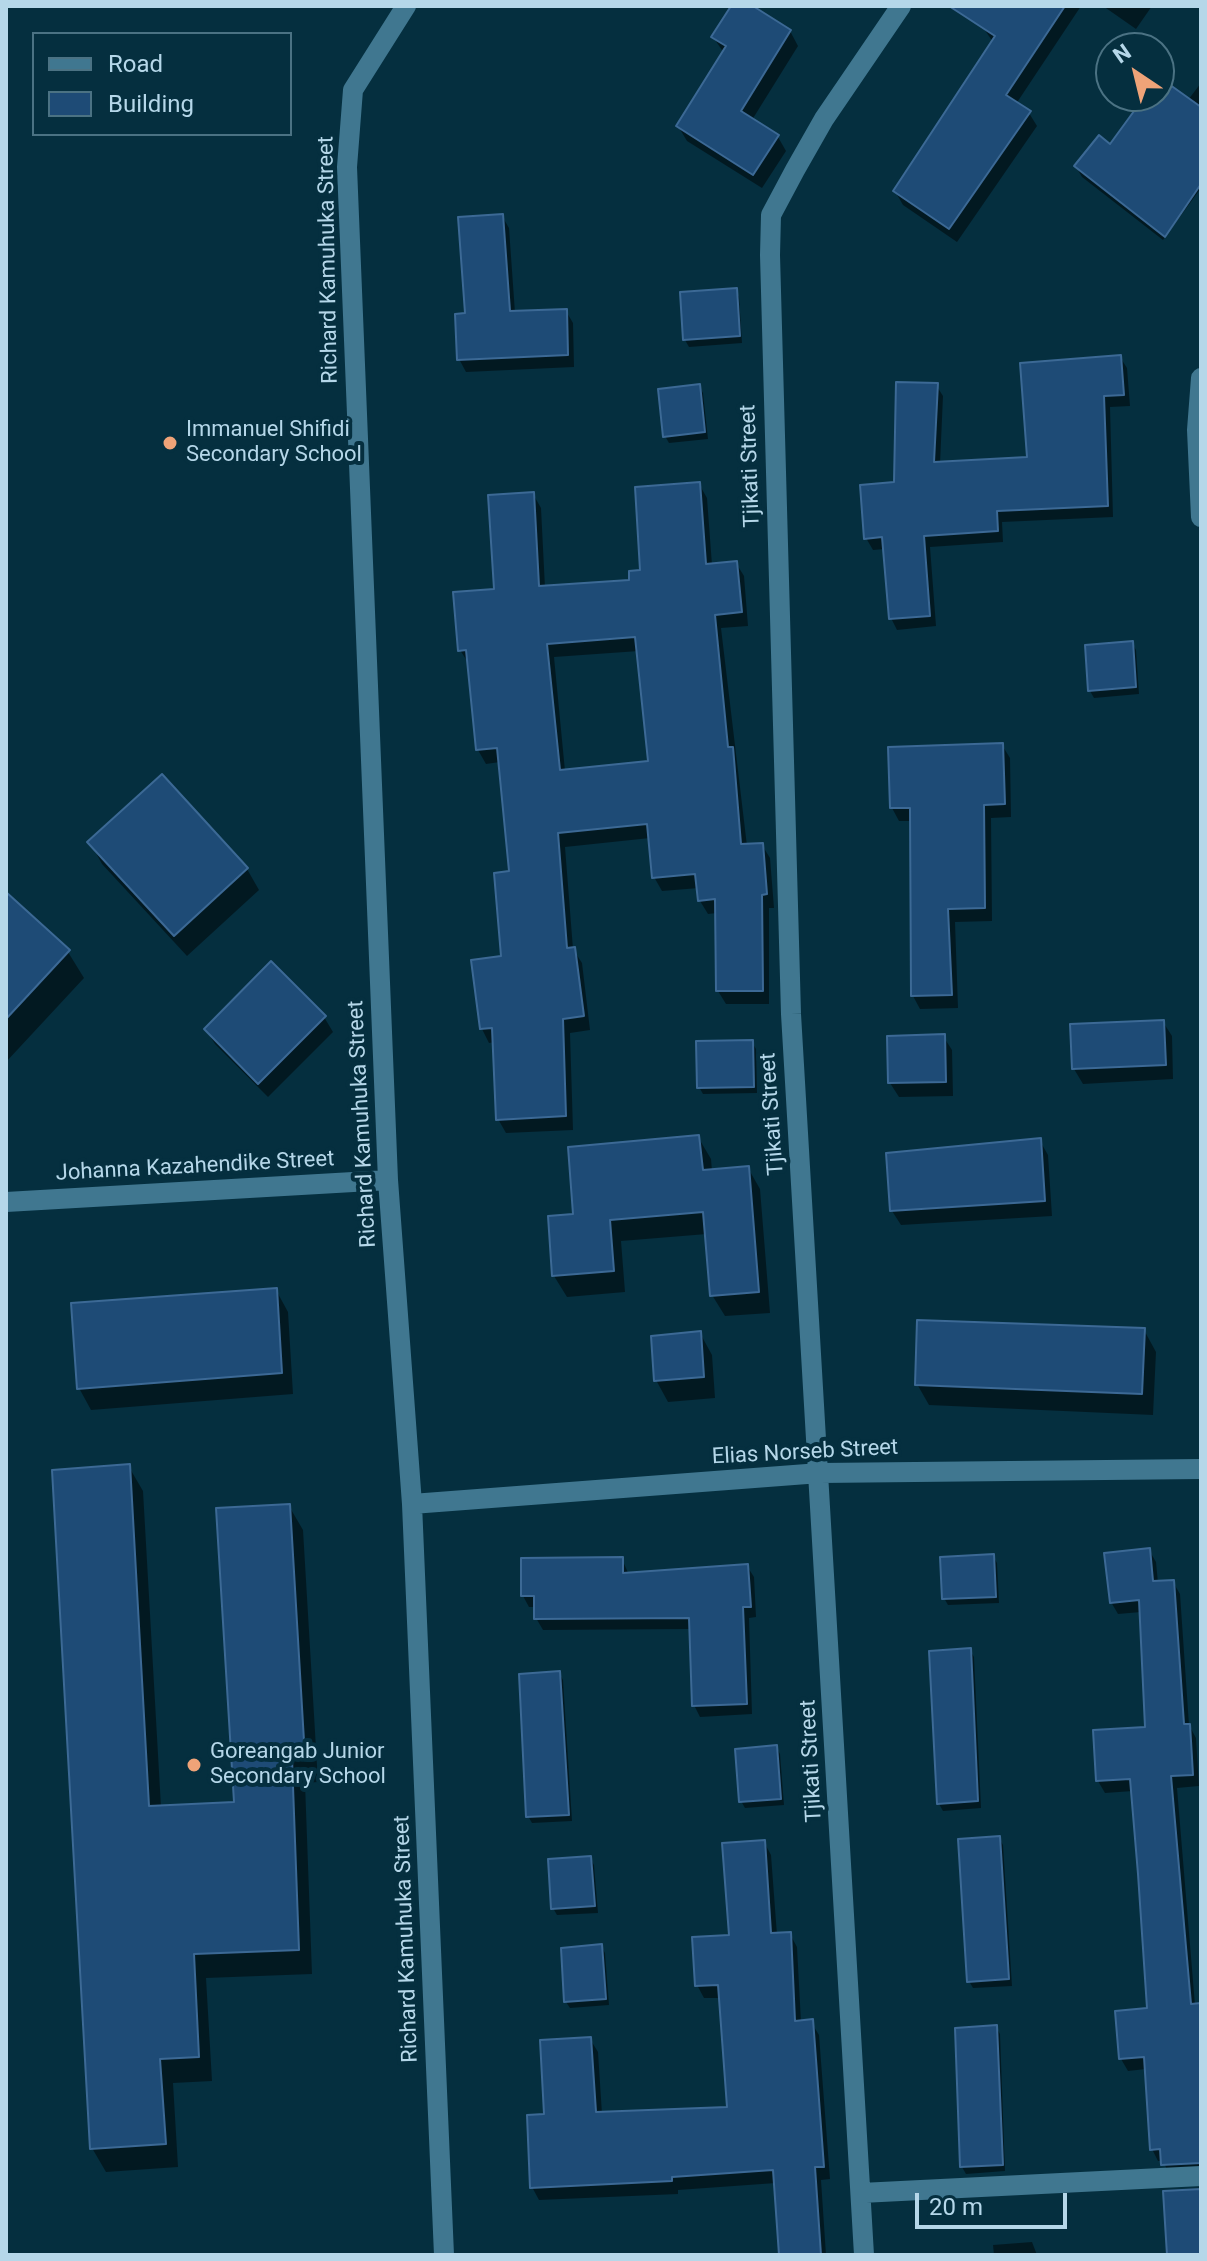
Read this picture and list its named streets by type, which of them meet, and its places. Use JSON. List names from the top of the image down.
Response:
{
  "streets": {
    "street": [
      "Richard Kamuhuka Street",
      "Tjikati Street",
      "Johanna Kazahendike Street",
      "Elias Norseb Street"
    ]
  },
  "crossings": [
    ["Richard Kamuhuka Street", "Johanna Kazahendike Street"],
    ["Richard Kamuhuka Street", "Elias Norseb Street"],
    ["Tjikati Street", "Elias Norseb Street"]
  ],
  "places": ["Immanuel Shifidi Secondary School", "Goreangab Junior Secondary School"],
  "legend": ["Road", "Building"],
  "scale_bar": "20 m",
  "north": "top left"
}
